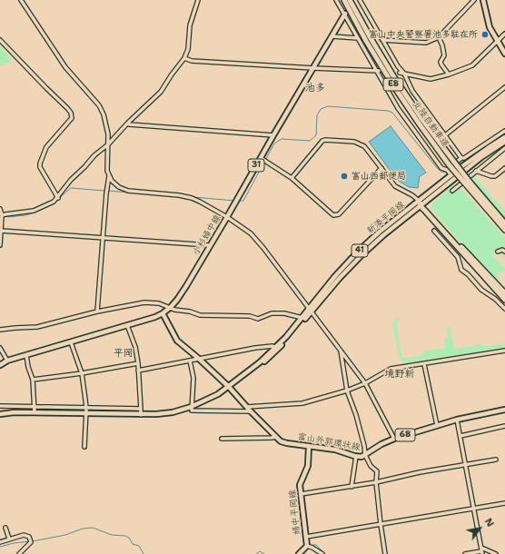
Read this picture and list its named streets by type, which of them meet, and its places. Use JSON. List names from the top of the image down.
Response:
{
  "streets": {
    "highway": ["E8", "北陸自動車道"],
    "main road": [
      "31",
      "新湊平岡線",
      "小杉婦中線",
      "41",
      "68",
      "富山外郭環状線",
      "婦中平岡線"
    ]
  },
  "crossings": [
    ["新湊平岡線", "富山外郭環状線"],
    ["富山外郭環状線", "婦中平岡線"]
  ],
  "districts": ["池多", "平岡", "境野新"],
  "places": ["富山中央警察署池多駐在所", "富山西郵便局"],
  "north": "top right"
}
